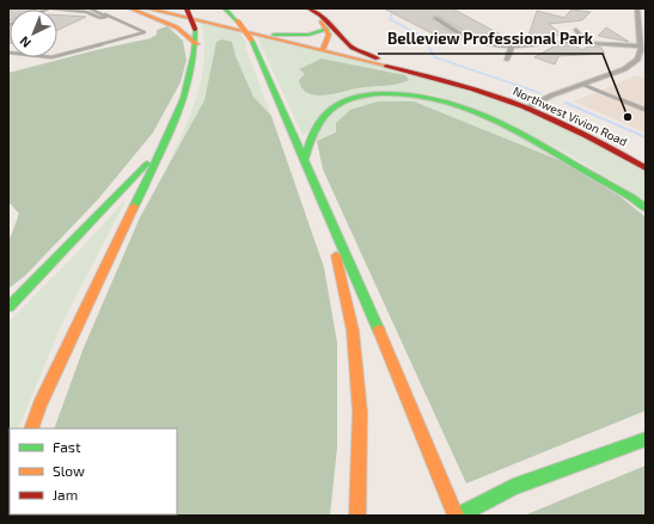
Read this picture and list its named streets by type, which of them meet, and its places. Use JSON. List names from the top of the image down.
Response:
{
  "streets": {
    "main road": ["Northwest Vivion Road"]
  },
  "places": ["Belleview Professional Park"],
  "legend": ["Fast", "Slow", "Jam"],
  "north": "bottom left"
}
